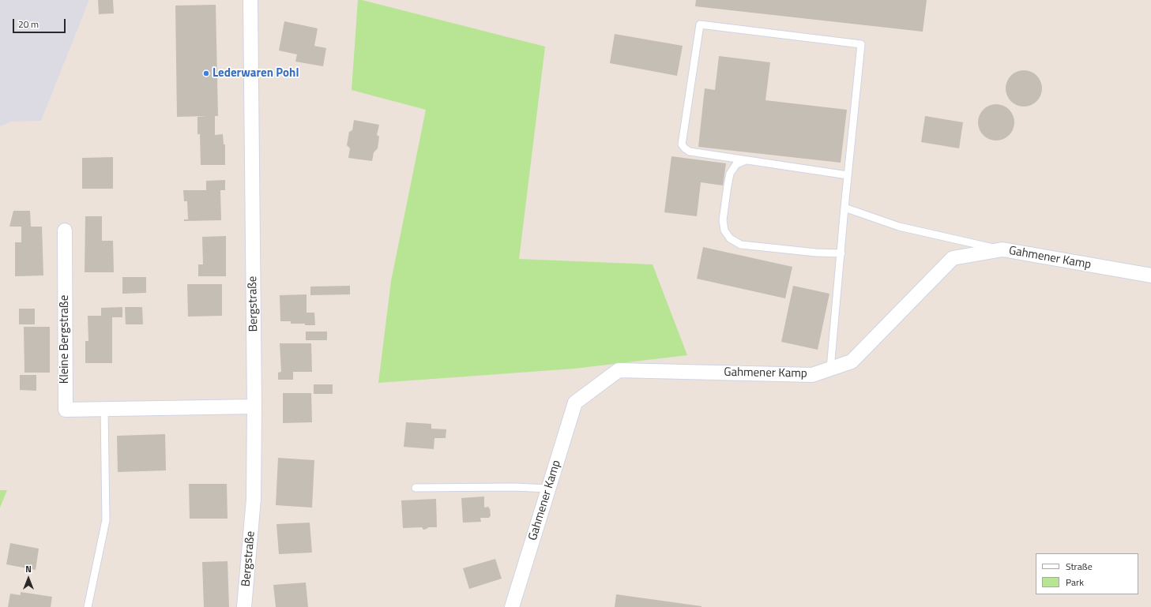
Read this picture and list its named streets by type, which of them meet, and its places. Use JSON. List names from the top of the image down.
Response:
{
  "streets": {
    "street": ["Gahmener Kamp", "Bergstraße", "Kleine Bergstraße"]
  },
  "crossings": [
    ["Bergstraße", "Kleine Bergstraße"]
  ],
  "places": ["Lederwaren Pohl"],
  "legend": ["Straße", "Park"],
  "scale_bar": "20 m",
  "north": "top"
}
